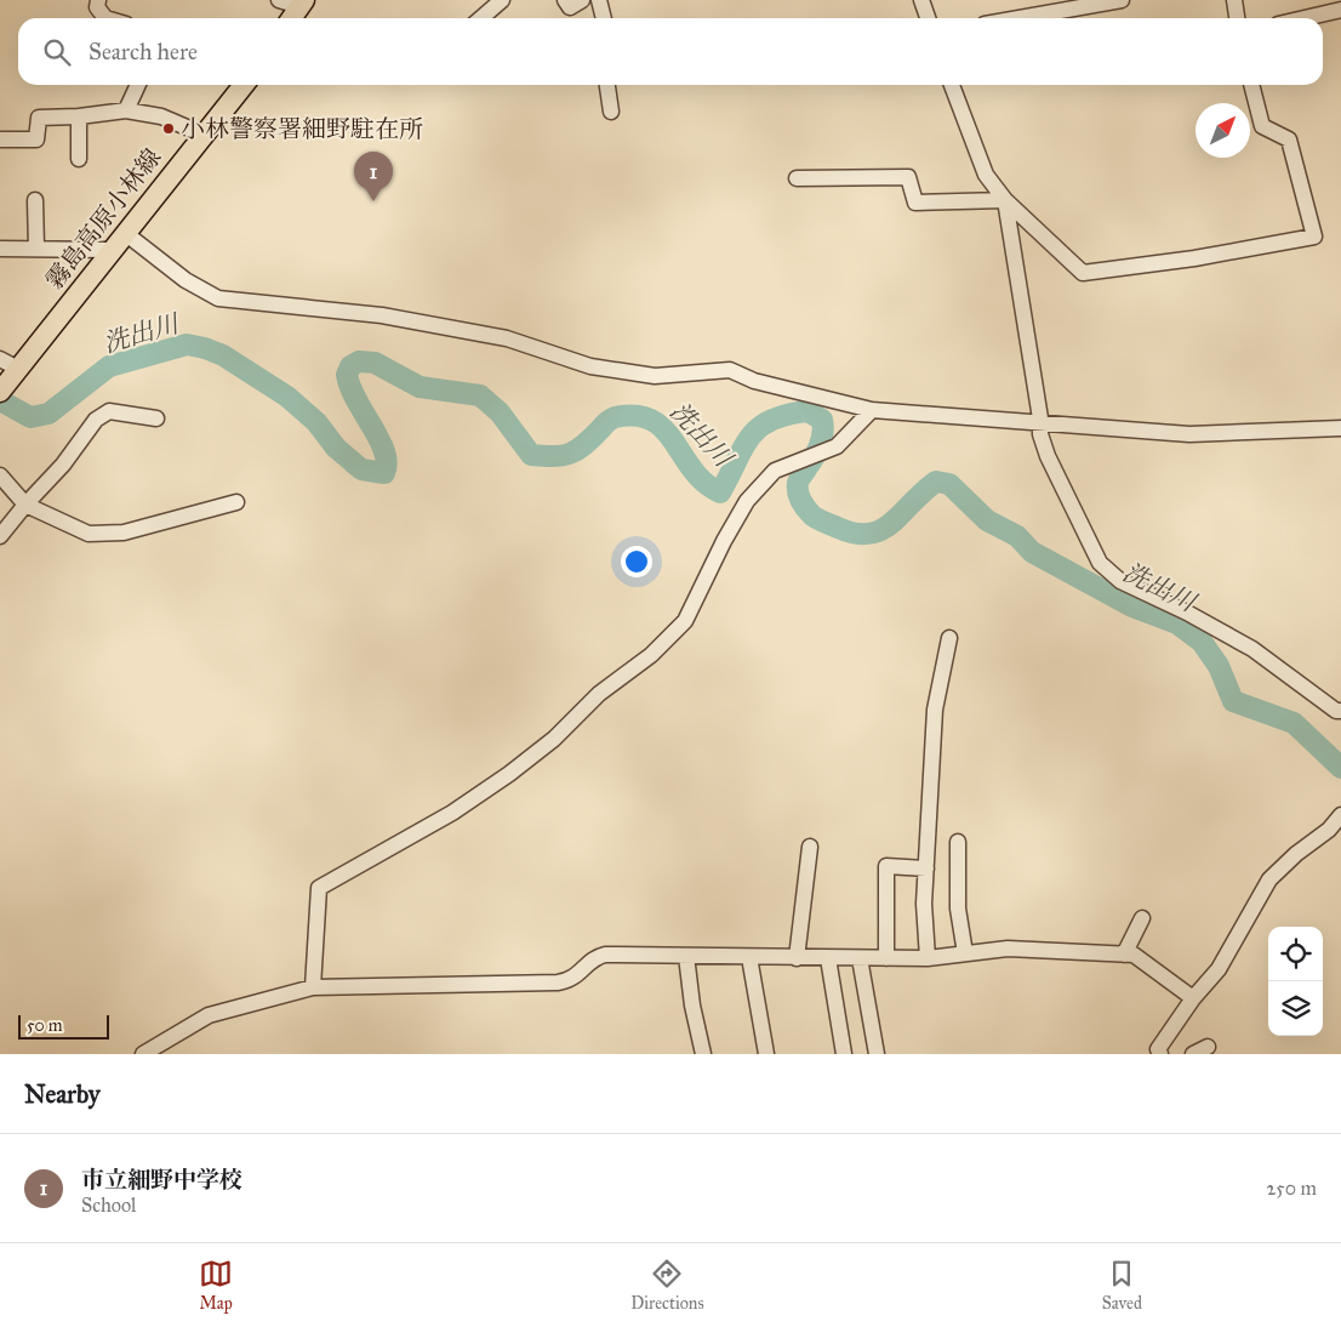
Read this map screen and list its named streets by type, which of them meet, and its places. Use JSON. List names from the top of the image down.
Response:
{
  "streets": {
    "main road": ["霧島高原小林線"]
  },
  "water": ["洗出川"],
  "places": ["小林警察署細野駐在所"],
  "scale_bar": "50 m",
  "north": "top right",
  "page": {
    "search": "Search here",
    "pins": "1",
    "scale": "50 m",
    "heading": "Nearby",
    "list": [
      {
        "mark": "1",
        "name": "市立細野中学校",
        "note": "School",
        "value": "250 m"
      }
    ],
    "nav": ["Map", "Directions", "Saved"]
  }
}
